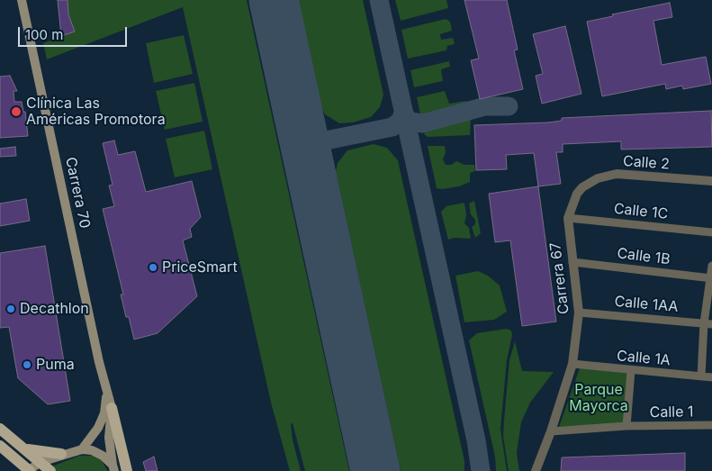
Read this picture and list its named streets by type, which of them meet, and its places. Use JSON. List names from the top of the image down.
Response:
{
  "streets": {
    "main road": ["Carrera 70"],
    "street": [
      "Calle 2",
      "Calle 1C",
      "Calle 1B",
      "Carrera 67",
      "Calle 1AA",
      "Calle 1A",
      "Calle 1"
    ]
  },
  "crossings": [
    ["Calle 2", "Carrera 67"],
    ["Calle 1C", "Carrera 67"],
    ["Calle 1B", "Carrera 67"],
    ["Carrera 67", "Calle 1AA"],
    ["Carrera 67", "Calle 1A"],
    ["Carrera 67", "Calle 1"]
  ],
  "parks": ["Parque Mayorca"],
  "places": [
    "Clínica Las Américas Promotora",
    "PriceSmart",
    "Decathlon",
    "Puma"
  ],
  "scale_bar": "100 m"
}
